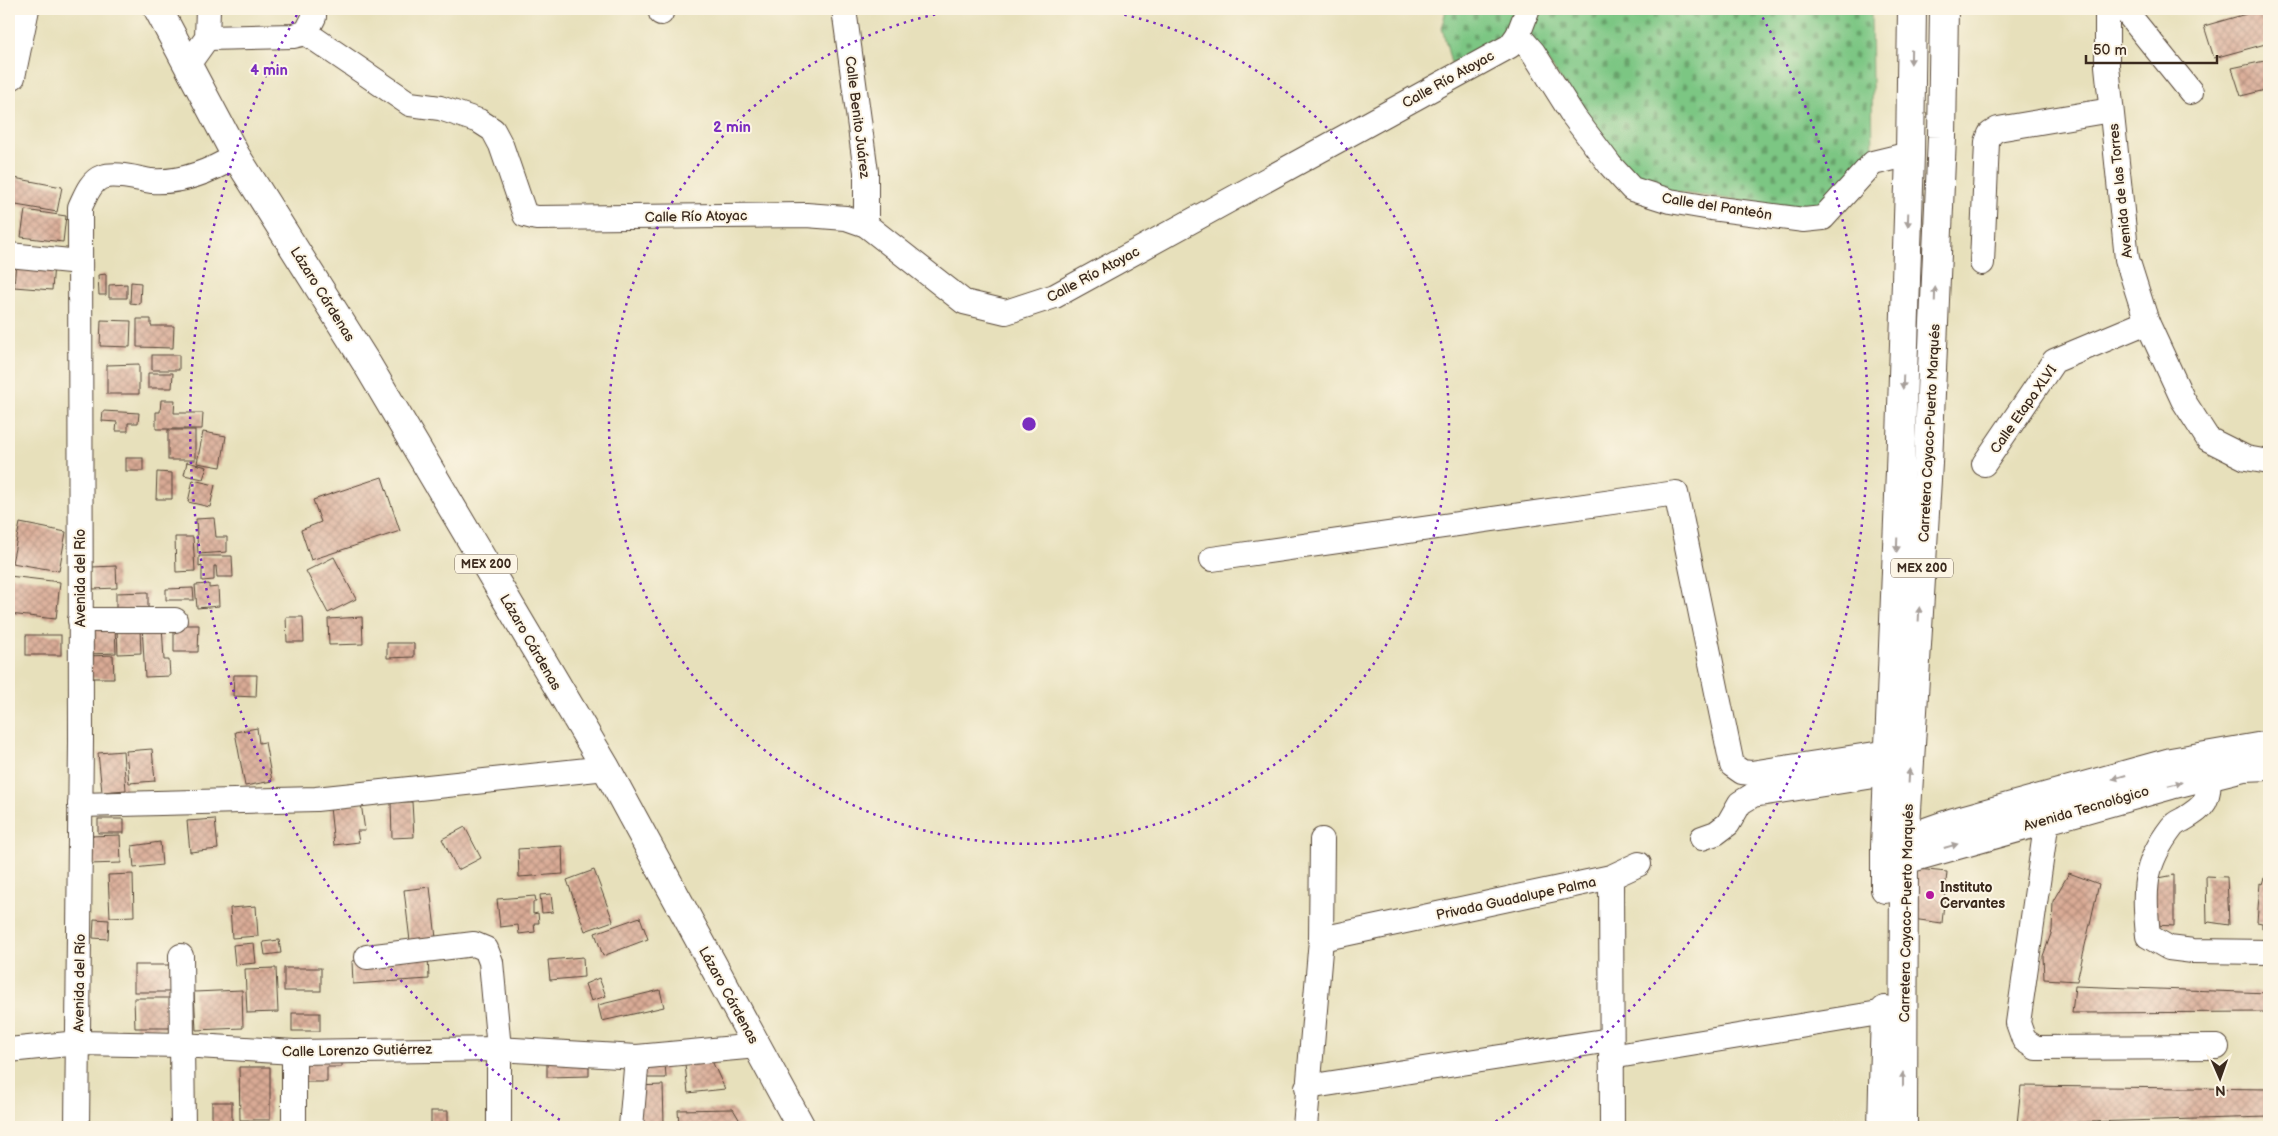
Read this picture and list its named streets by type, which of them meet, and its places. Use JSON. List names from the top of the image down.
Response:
{
  "streets": {
    "main road": [
      "Lázaro Cárdenas",
      "Carretera Cayaco-Puerto Marqués",
      "MEX 200",
      "Avenida Tecnológico"
    ],
    "street": [
      "Calle Río Atoyac",
      "Calle Benito Juárez",
      "Avenida de las Torres",
      "Calle del Panteón",
      "Calle Etapa XLVI",
      "Avenida del Río",
      "Privada Guadalupe Palma",
      "Calle Lorenzo Gutiérrez"
    ]
  },
  "crossings": [
    ["Calle Río Atoyac", "Calle Benito Juárez"],
    ["Calle Río Atoyac", "Calle del Panteón"],
    ["Avenida de las Torres", "Calle Etapa XLVI"],
    ["Calle del Panteón", "Carretera Cayaco-Puerto Marqués"],
    ["Lázaro Cárdenas", "Avenida del Río"],
    ["Lázaro Cárdenas", "Calle Lorenzo Gutiérrez"],
    ["Carretera Cayaco-Puerto Marqués", "Avenida Tecnológico"],
    ["Avenida del Río", "Calle Lorenzo Gutiérrez"]
  ],
  "places": ["Instituto Cervantes"],
  "scale_bar": "50 m",
  "north": "bottom",
  "rings": ["4 min", "2 min"]
}
